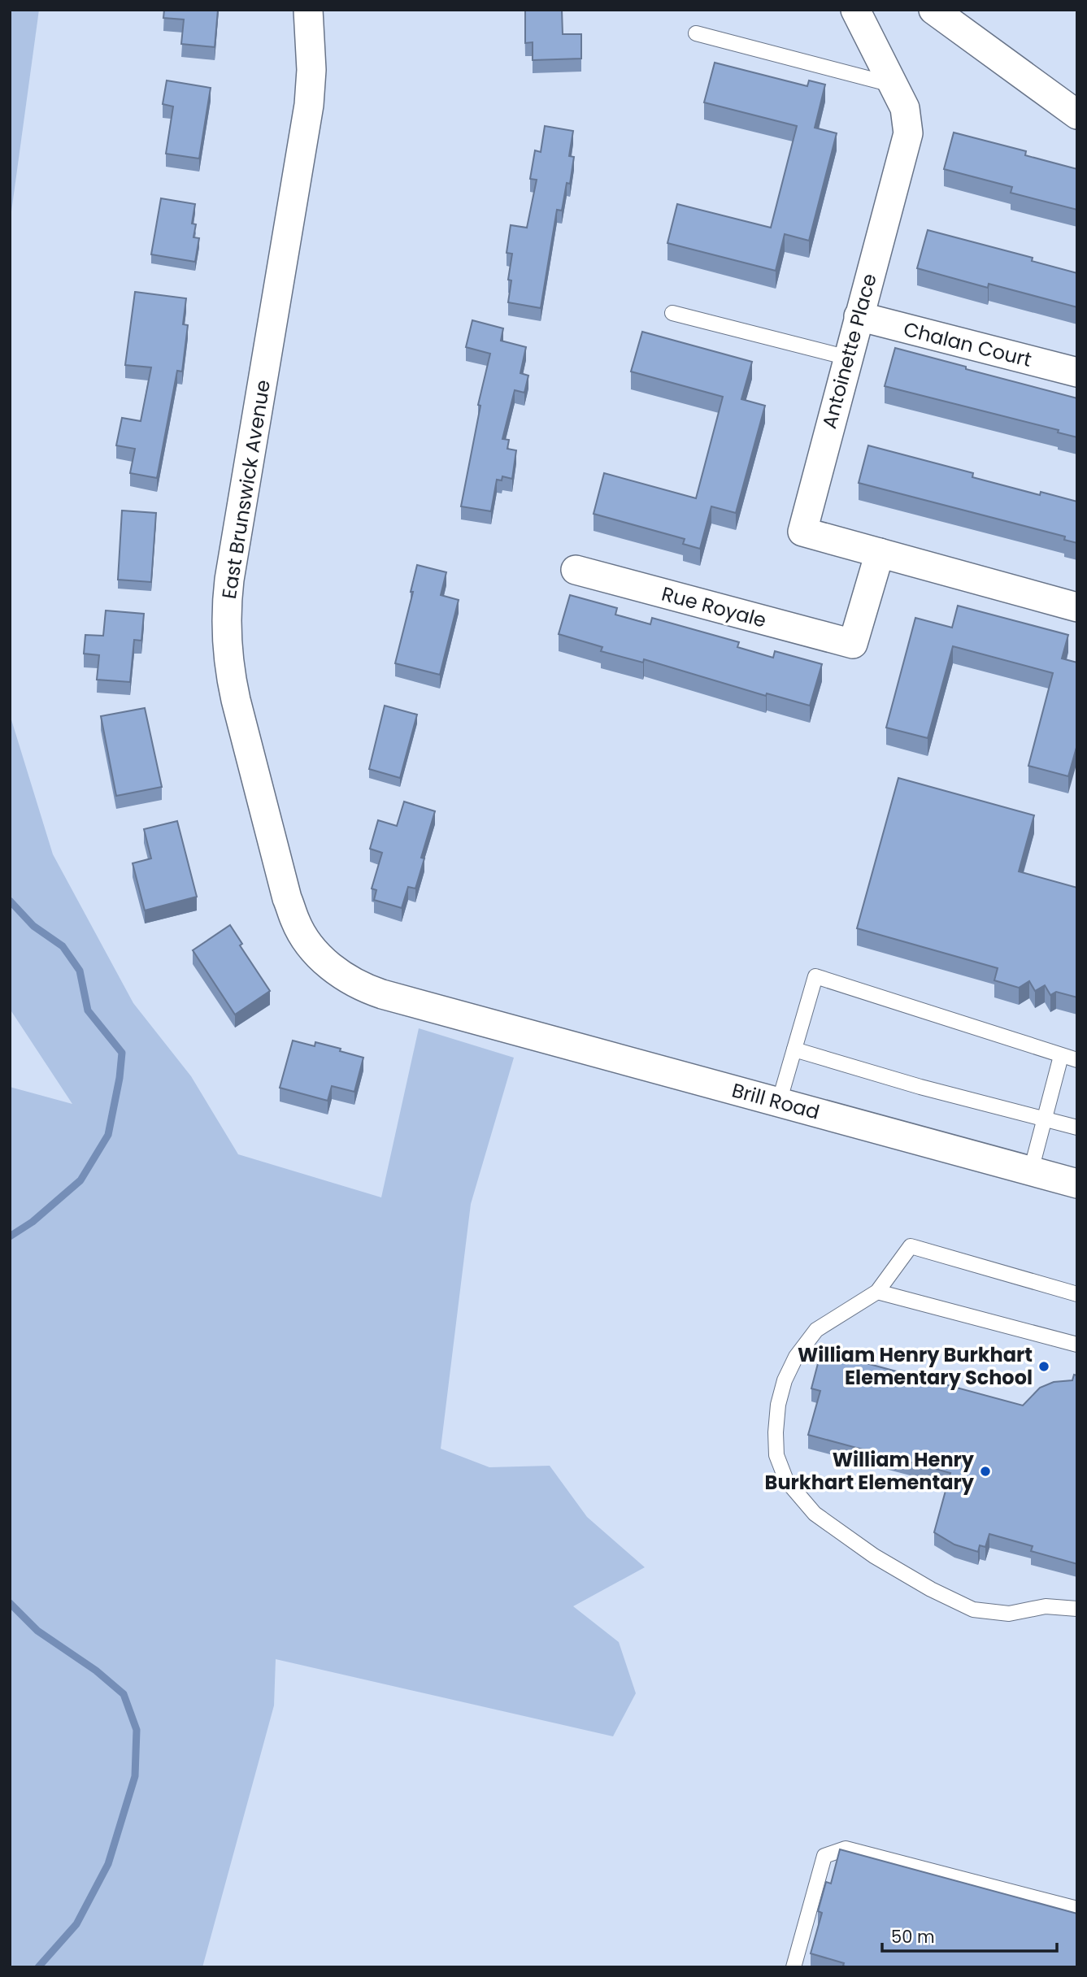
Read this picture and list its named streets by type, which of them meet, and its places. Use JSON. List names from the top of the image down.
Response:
{
  "streets": {
    "street": [
      "Chalan Court",
      "Antoinette Place",
      "East Brunswick Avenue",
      "Rue Royale",
      "Brill Road"
    ]
  },
  "crossings": [
    ["Chalan Court", "Antoinette Place"],
    ["Antoinette Place", "Rue Royale"],
    ["East Brunswick Avenue", "Brill Road"]
  ],
  "places": ["William Henry Burkhart Elementary School", "William Henry Burkhart Elementary"],
  "scale_bar": "50 m"
}
